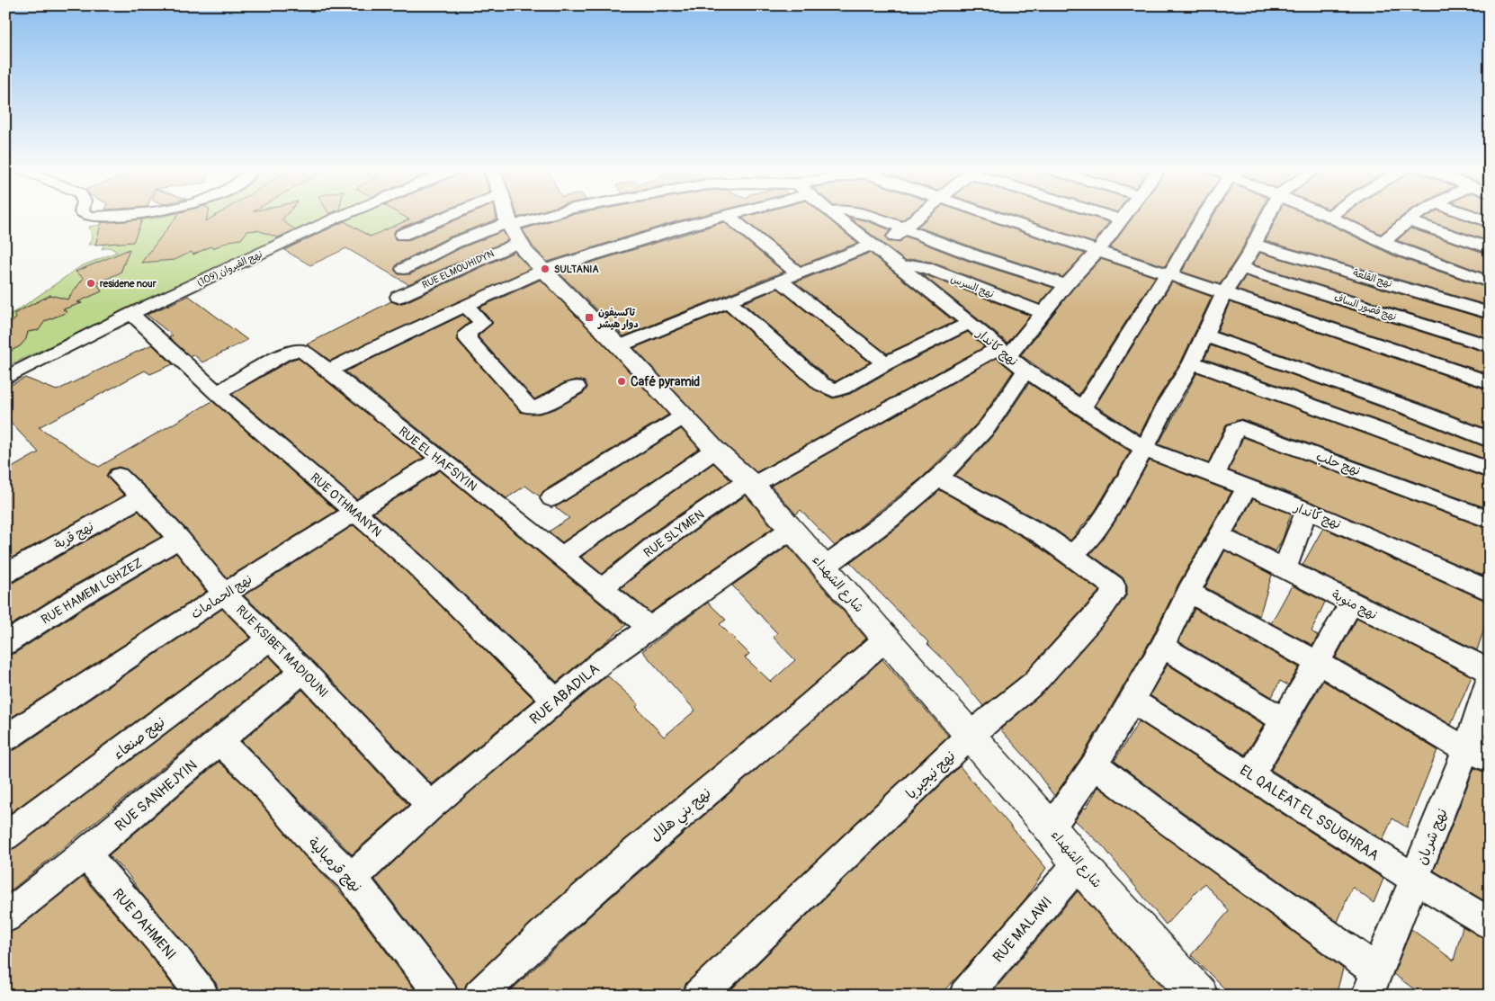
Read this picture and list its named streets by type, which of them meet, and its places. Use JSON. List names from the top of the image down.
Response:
{
  "streets": {
    "street": [
      "نهج القيروان (109)",
      "RUE ELMOUHIDYN",
      "نهج القلعة",
      "نهج السرس",
      "نهج قصور الساف",
      "نهج كاندار",
      "RUE EL HAFSIYIN",
      "نهج حلب",
      "RUE OTHMANYN",
      "RUE SLYMEN",
      "نهج قربة",
      "شارع الشهداء",
      "RUE HAMEM LGHZEZ",
      "نهج الحمامات",
      "نهج منوبة",
      "RUE KSIBET MADIOUNI",
      "RUE ABADILA",
      "نهج صنعاء",
      "نهج نيجيريا",
      "RUE SANHEJYIN",
      "EL QALEAT EL SSUGHRAA",
      "نهج بني هلال",
      "نهج شربان",
      "نهج قرمبالية",
      "RUE DAHMENI",
      "RUE MALAWI"
    ]
  },
  "crossings": [
    ["نهج القيروان (109)", "RUE OTHMANYN"],
    ["RUE ELMOUHIDYN", "شارع الشهداء"],
    ["نهج السرس", "نهج كاندار"],
    ["نهج كاندار", "نهج حلب"],
    ["نهج كاندار", "RUE SLYMEN"],
    ["RUE EL HAFSIYIN", "RUE OTHMANYN"],
    ["RUE EL HAFSIYIN", "RUE SLYMEN"],
    ["RUE EL HAFSIYIN", "نهج الحمامات"],
    ["RUE EL HAFSIYIN", "RUE ABADILA"],
    ["RUE OTHMANYN", "نهج الحمامات"],
    ["RUE OTHMANYN", "RUE ABADILA"],
    ["RUE SLYMEN", "شارع الشهداء"],
    ["نهج قربة", "RUE KSIBET MADIOUNI"],
    ["شارع الشهداء", "RUE ABADILA"],
    ["شارع الشهداء", "نهج نيجيريا"],
    ["شارع الشهداء", "نهج بني هلال"],
    ["شارع الشهداء", "RUE MALAWI"],
    ["RUE HAMEM LGHZEZ", "RUE KSIBET MADIOUNI"],
    ["نهج الحمامات", "RUE KSIBET MADIOUNI"],
    ["RUE KSIBET MADIOUNI", "RUE ABADILA"],
    ["RUE KSIBET MADIOUNI", "نهج صنعاء"],
    ["RUE KSIBET MADIOUNI", "RUE SANHEJYIN"],
    ["RUE ABADILA", "نهج قرمبالية"],
    ["RUE SANHEJYIN", "نهج قرمبالية"],
    ["RUE SANHEJYIN", "RUE DAHMENI"],
    ["EL QALEAT EL SSUGHRAA", "نهج شربان"]
  ],
  "places": {
    "other": ["SULTANIA", "residene nour", "Café pyramid"],
    "transit": ["تاكسيفون دوار هيشر"]
  }
}
